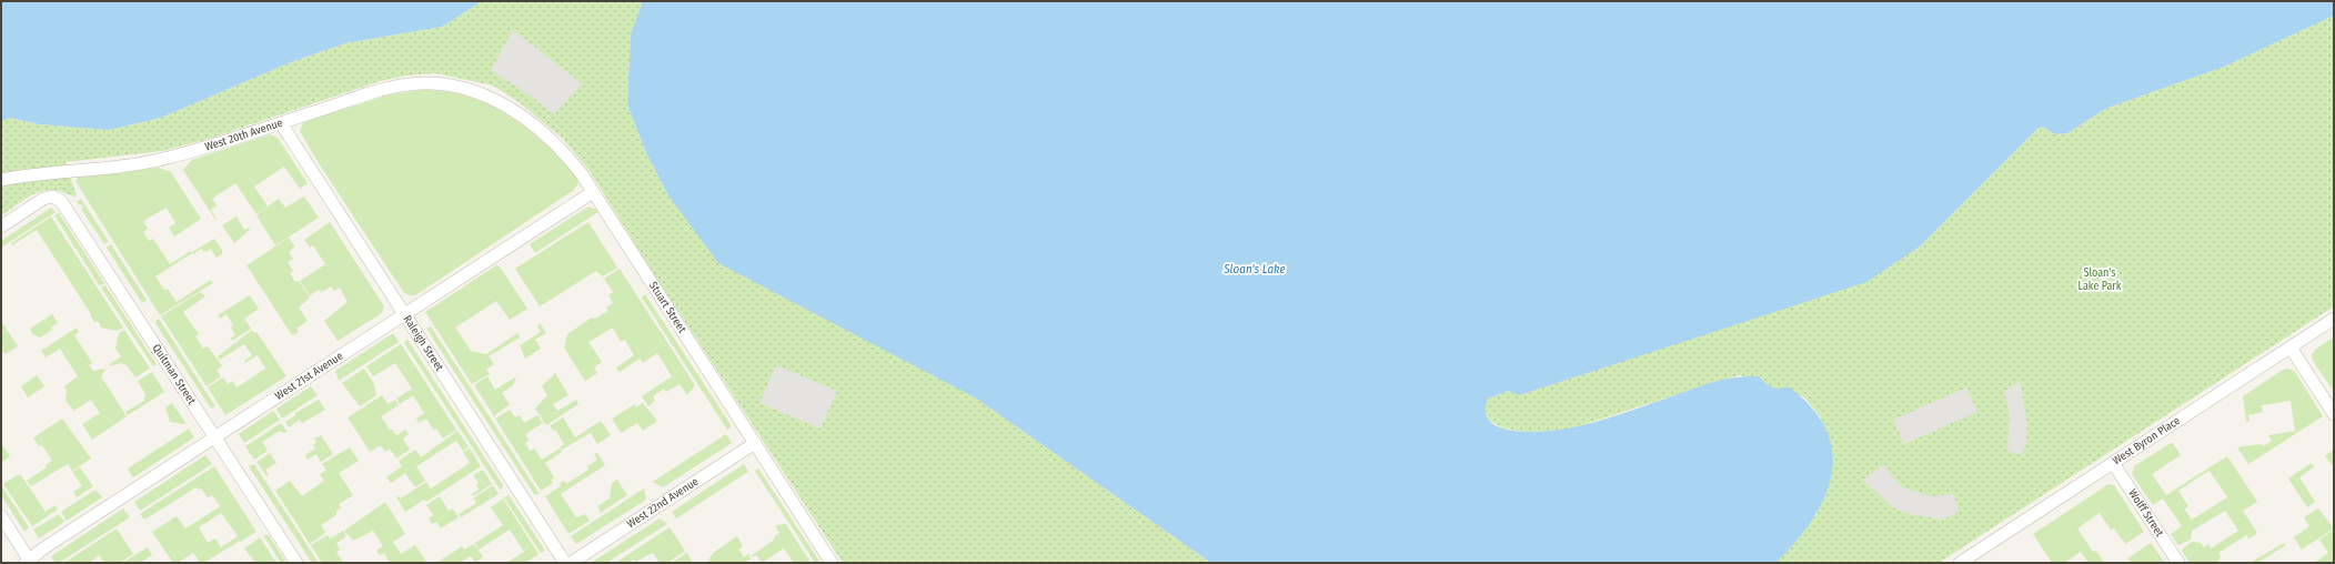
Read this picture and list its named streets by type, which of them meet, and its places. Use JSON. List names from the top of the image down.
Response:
{
  "streets": {
    "street": [
      "West 20th Avenue",
      "Stuart Street",
      "Raleigh Street",
      "Quitman Street",
      "West 21st Avenue",
      "West Byron Place",
      "West 22nd Avenue",
      "Wolff Street"
    ]
  },
  "crossings": [
    ["West 20th Avenue", "Stuart Street"],
    ["West 20th Avenue", "Raleigh Street"],
    ["Stuart Street", "West 21st Avenue"],
    ["Stuart Street", "West 22nd Avenue"],
    ["Raleigh Street", "West 21st Avenue"],
    ["Quitman Street", "West 21st Avenue"],
    ["West Byron Place", "Wolff Street"]
  ],
  "water": ["Sloan's Lake"],
  "parks": ["Sloan's Lake Park"]
}
